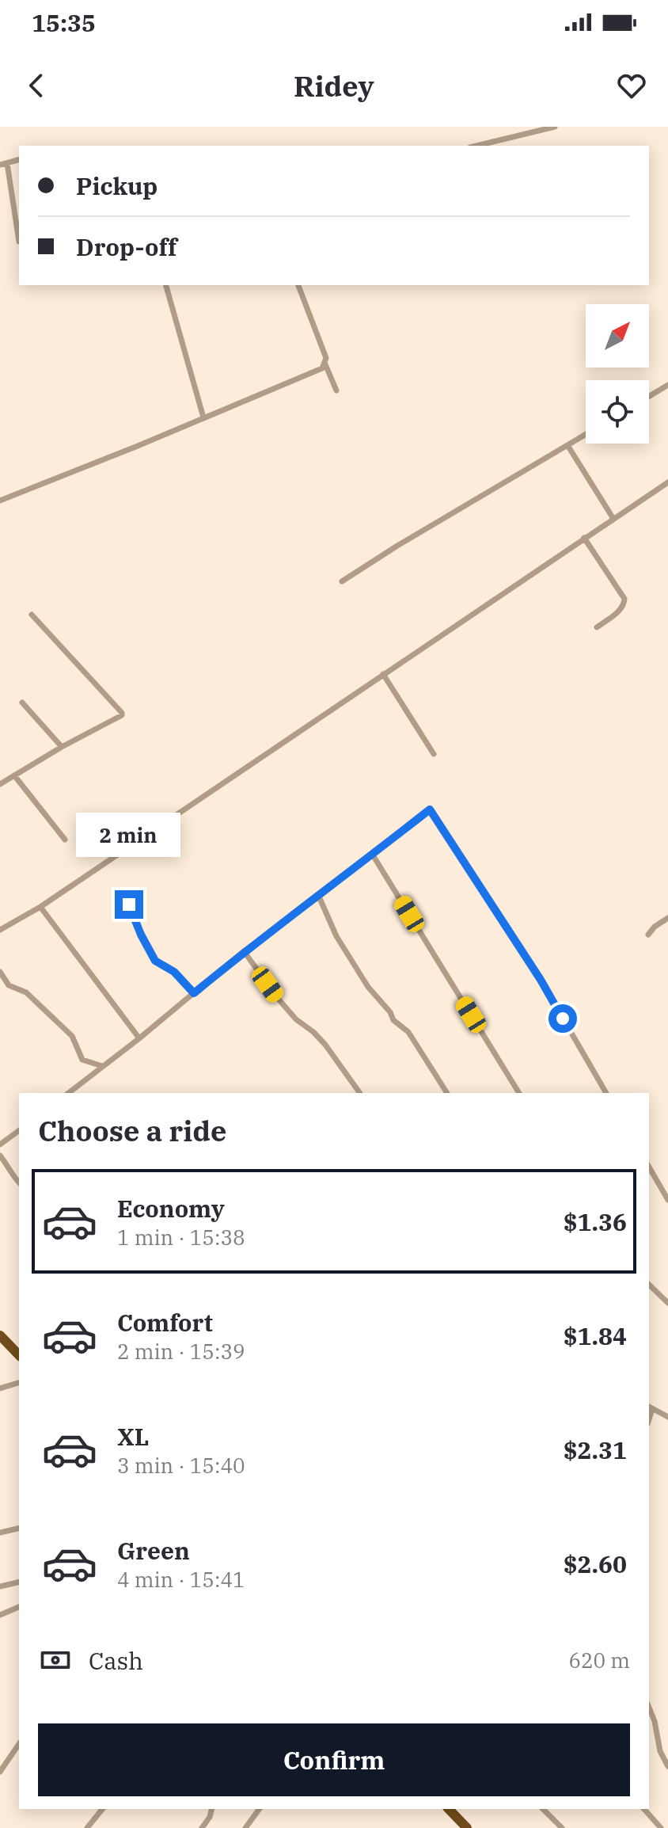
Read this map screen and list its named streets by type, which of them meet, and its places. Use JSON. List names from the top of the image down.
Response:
{
  "north": "top right",
  "page": {
    "status": "15:35",
    "header": "Ridey",
    "banner": ["Pickup", "Drop-off"],
    "bubble": "2 min",
    "heading": "Choose a ride",
    "list": [
      {
        "name": "Economy",
        "note": "1 min · 15:38",
        "value": "$1.36"
      },
      {
        "name": "Comfort",
        "note": "2 min · 15:39",
        "value": "$1.84"
      },
      {
        "name": "XL",
        "note": "3 min · 15:40",
        "value": "$2.31"
      },
      {
        "name": "Green",
        "note": "4 min · 15:41",
        "value": "$2.60"
      }
    ],
    "pay": ["Cash", "620 m"],
    "buttons": "Confirm"
  }
}
